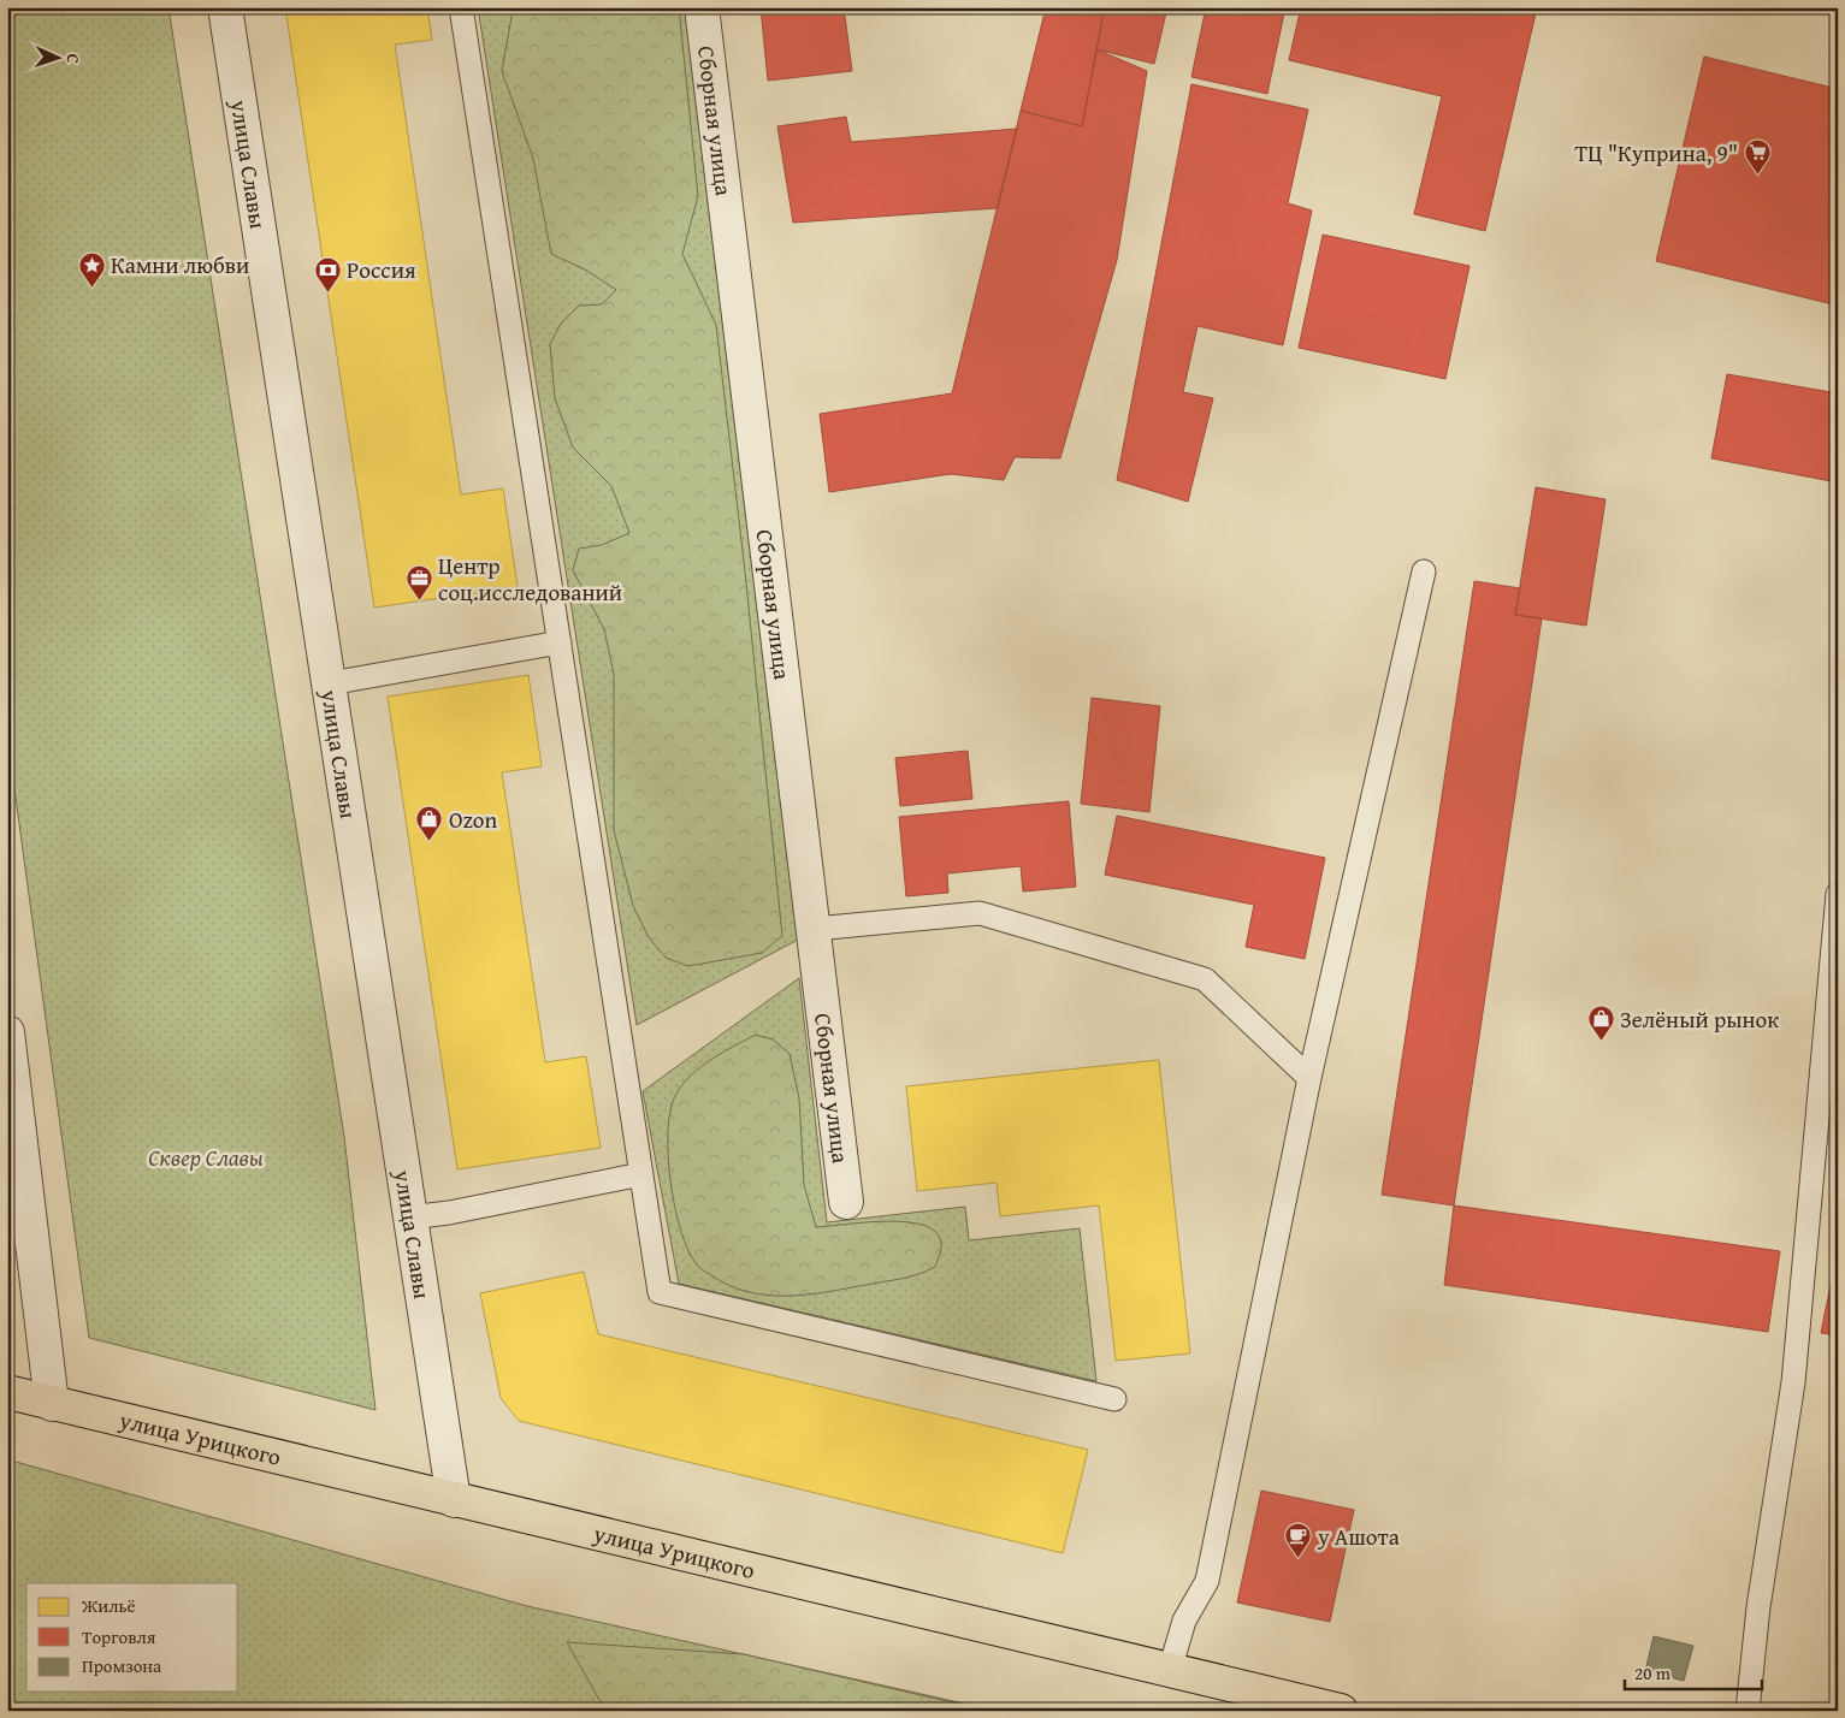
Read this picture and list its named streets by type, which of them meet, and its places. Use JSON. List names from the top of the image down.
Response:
{
  "streets": {
    "main road": ["улица Урицкого"],
    "street": ["Сборная улица", "улица Славы"]
  },
  "crossings": [
    ["улица Славы", "улица Урицкого"]
  ],
  "parks": ["Сквер Славы"],
  "places": {
    "supermarket": ["ТЦ \"Куприна, 9\""],
    "place": ["Камни любви"],
    "bank": ["Россия"],
    "office": ["Центр соц.исследований"],
    "shop": ["Ozon", "Зелёный рынок"],
    "cafe": ["у Ашота"]
  },
  "legend": ["Жильё", "Торговля", "Промзона"],
  "scale_bar": "20 m",
  "north": "right"
}
